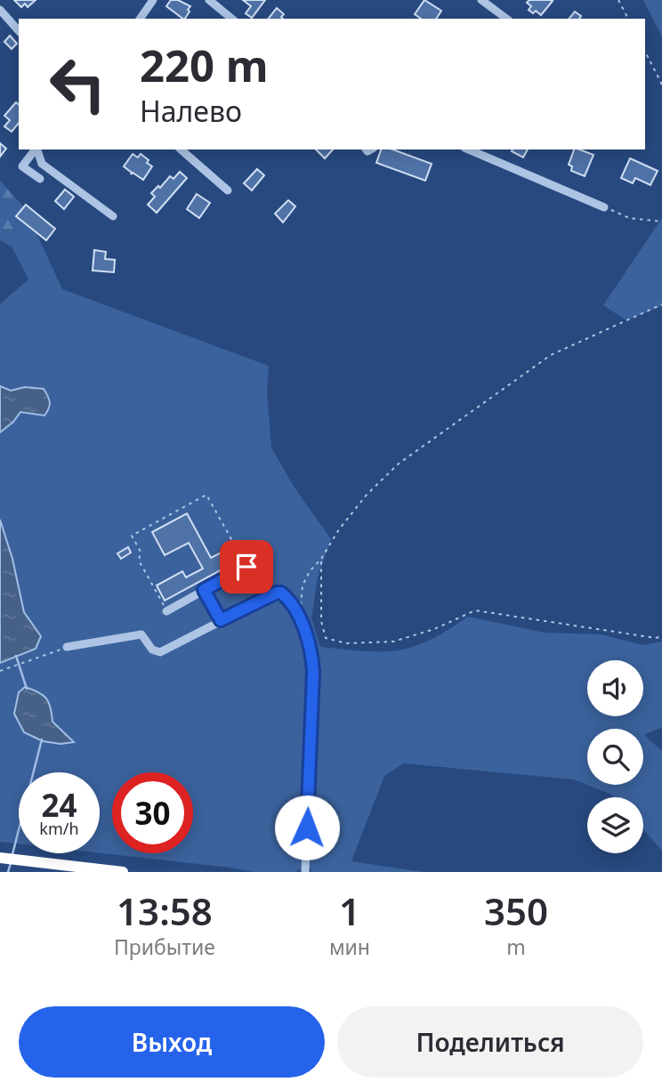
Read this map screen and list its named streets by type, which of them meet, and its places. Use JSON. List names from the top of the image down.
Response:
{
  "page": {
    "turn": ["220 m", "Налево"],
    "speed": "24 km/h",
    "limit": "30",
    "eta": [
      "13:58",
      "Прибытие",
      "1",
      "мин",
      "350",
      "m"
    ],
    "buttons": ["Выход", "Поделиться"]
  }
}
